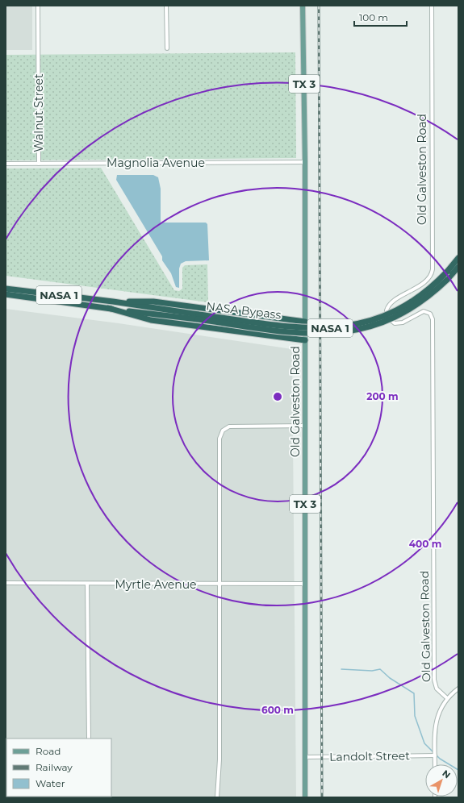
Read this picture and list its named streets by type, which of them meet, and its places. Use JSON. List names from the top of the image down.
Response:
{
  "streets": {
    "highway": ["NASA 1", "NASA Bypass"],
    "main road": ["TX 3", "Old Galveston Road"],
    "street": [
      "Walnut Street",
      "Magnolia Avenue",
      "Myrtle Avenue",
      "Landolt Street"
    ]
  },
  "crossings": [
    ["Walnut Street", "Magnolia Avenue"],
    ["Magnolia Avenue", "Old Galveston Road"],
    ["Old Galveston Road", "Myrtle Avenue"],
    ["Old Galveston Road", "Landolt Street"]
  ],
  "legend": ["Road", "Railway", "Water"],
  "scale_bar": "100 m",
  "north": "top right",
  "rings": ["200 m", "400 m", "600 m"]
}
